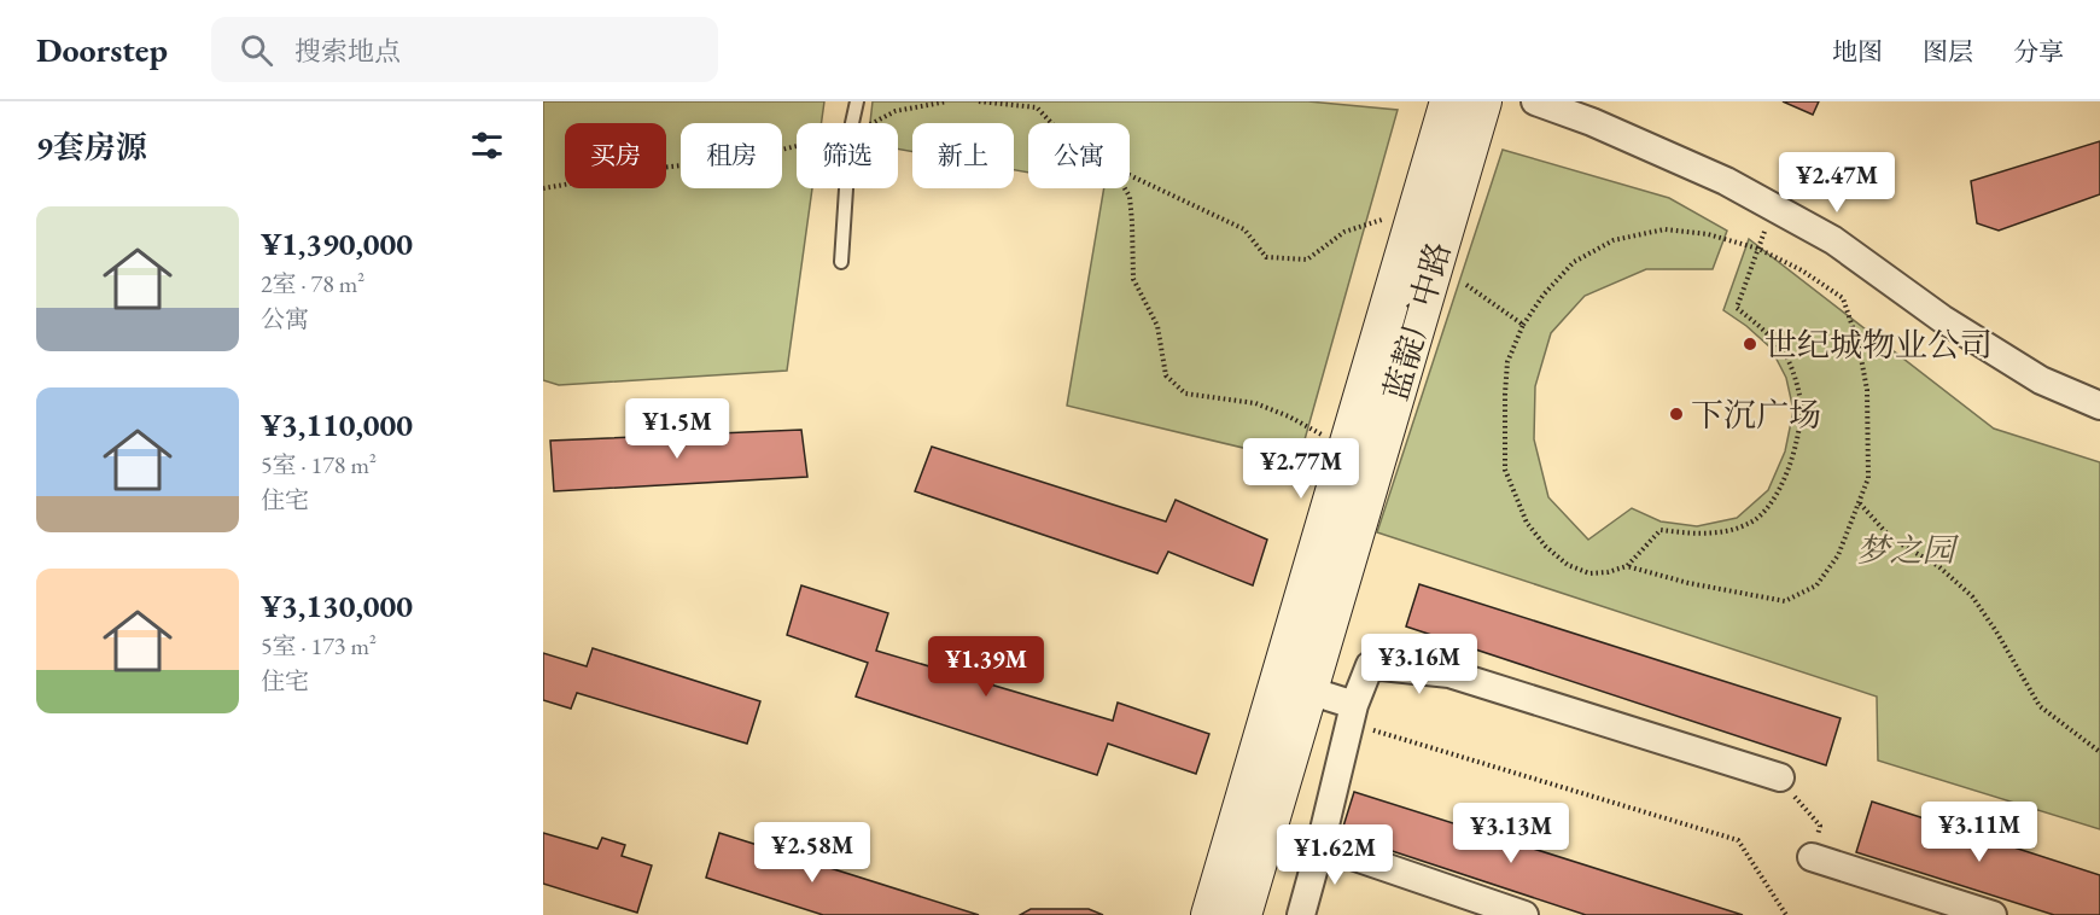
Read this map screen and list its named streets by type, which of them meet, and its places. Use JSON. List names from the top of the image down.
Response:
{
  "streets": {
    "street": ["蓝靛厂中路"]
  },
  "parks": ["梦之园"],
  "places": ["世纪城物业公司", "下沉广场"],
  "page": {
    "header": "Doorstep",
    "search": "搜索地点",
    "nav": ["地图", "图层", "分享"],
    "heading": "9套房源",
    "chip": [
      "买房",
      "租房",
      "筛选",
      "新上",
      "公寓"
    ],
    "price": [
      "¥2.47M",
      "¥1.5M",
      "¥2.77M",
      "¥3.16M",
      "¥1.39M",
      "¥3.11M",
      "¥3.13M",
      "¥2.58M",
      "¥1.62M"
    ],
    "list": [
      {
        "name": "¥1,390,000",
        "note": "2室 · 78 m² · 公寓"
      },
      {
        "name": "¥3,110,000",
        "note": "5室 · 178 m² · 住宅"
      },
      {
        "name": "¥3,130,000",
        "note": "5室 · 173 m² · 住宅"
      }
    ]
  }
}
